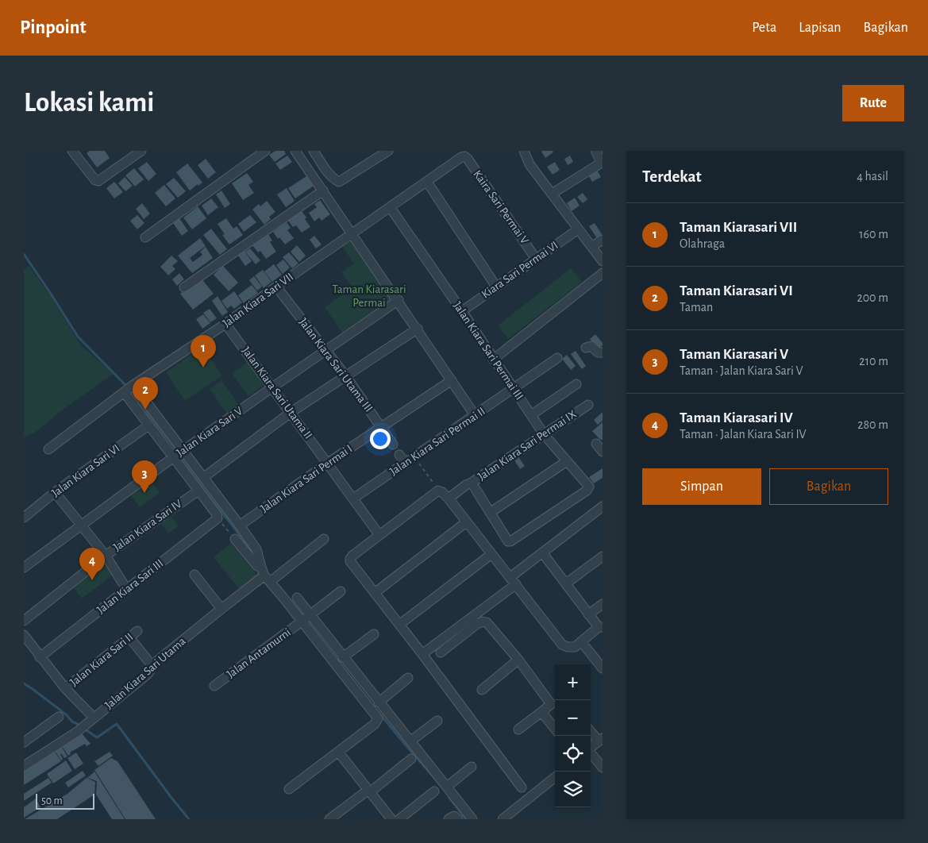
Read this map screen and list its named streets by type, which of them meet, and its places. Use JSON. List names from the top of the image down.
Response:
{
  "streets": {
    "street": [
      "Kaira Sari Permai V",
      "Kiara Sari Permai VI",
      "Jalan Kiara Sari VII",
      "Jalan Kiara Sari Permai III",
      "Jalan Kiara Sari Utama III",
      "Jalan Kiara Sari Utama II",
      "Jalan Kiara Sari V",
      "Jalan Kiara Sari Permai II",
      "Jalan Kiara Sari Permai IX",
      "Jalan Kiara Sari VI",
      "Jalan Kiara Sari Permai I",
      "Jalan Kiara Sari IV",
      "Jalan Kiara Sari III",
      "Jalan Antamurni",
      "Jalan Kiara Sari II",
      "Jalan Kiara Sari Utama"
    ]
  },
  "crossings": [
    ["Kaira Sari Permai V", "Kiara Sari Permai VI"],
    ["Kaira Sari Permai V", "Jalan Kiara Sari VII"],
    ["Kiara Sari Permai VI", "Jalan Kiara Sari Permai III"],
    ["Jalan Kiara Sari VII", "Jalan Kiara Sari Permai III"],
    ["Jalan Kiara Sari VII", "Jalan Kiara Sari Utama III"],
    ["Jalan Kiara Sari VII", "Jalan Kiara Sari Utama II"],
    ["Jalan Kiara Sari Permai III", "Jalan Kiara Sari Permai II"],
    ["Jalan Kiara Sari Permai III", "Jalan Kiara Sari Permai IX"],
    ["Jalan Kiara Sari Utama III", "Jalan Kiara Sari V"],
    ["Jalan Kiara Sari Utama III", "Jalan Kiara Sari Permai I"],
    ["Jalan Kiara Sari Utama II", "Jalan Kiara Sari V"],
    ["Jalan Kiara Sari Utama II", "Jalan Kiara Sari Permai I"]
  ],
  "parks": ["Taman Kiarasari Permai"],
  "scale_bar": "50 m",
  "page": {
    "header": "Pinpoint",
    "nav": ["Peta", "Lapisan", "Bagikan"],
    "buttons": [
      "Rute",
      ["Simpan", "Bagikan"]
    ],
    "title": "Lokasi kami",
    "heading": ["Terdekat", "4 hasil"],
    "list": [
      {
        "mark": "1",
        "name": "Taman Kiarasari VII",
        "note": "Olahraga",
        "value": "160 m"
      },
      {
        "mark": "2",
        "name": "Taman Kiarasari VI",
        "note": "Taman",
        "value": "200 m"
      },
      {
        "mark": "3",
        "name": "Taman Kiarasari V",
        "note": "Taman · Jalan Kiara Sari V",
        "value": "210 m"
      },
      {
        "mark": "4",
        "name": "Taman Kiarasari IV",
        "note": "Taman · Jalan Kiara Sari IV",
        "value": "280 m"
      }
    ],
    "pins": [
      "1",
      "2",
      "3",
      "4"
    ],
    "map_buttons": ["+", "−"],
    "scale": "50 m"
  }
}
